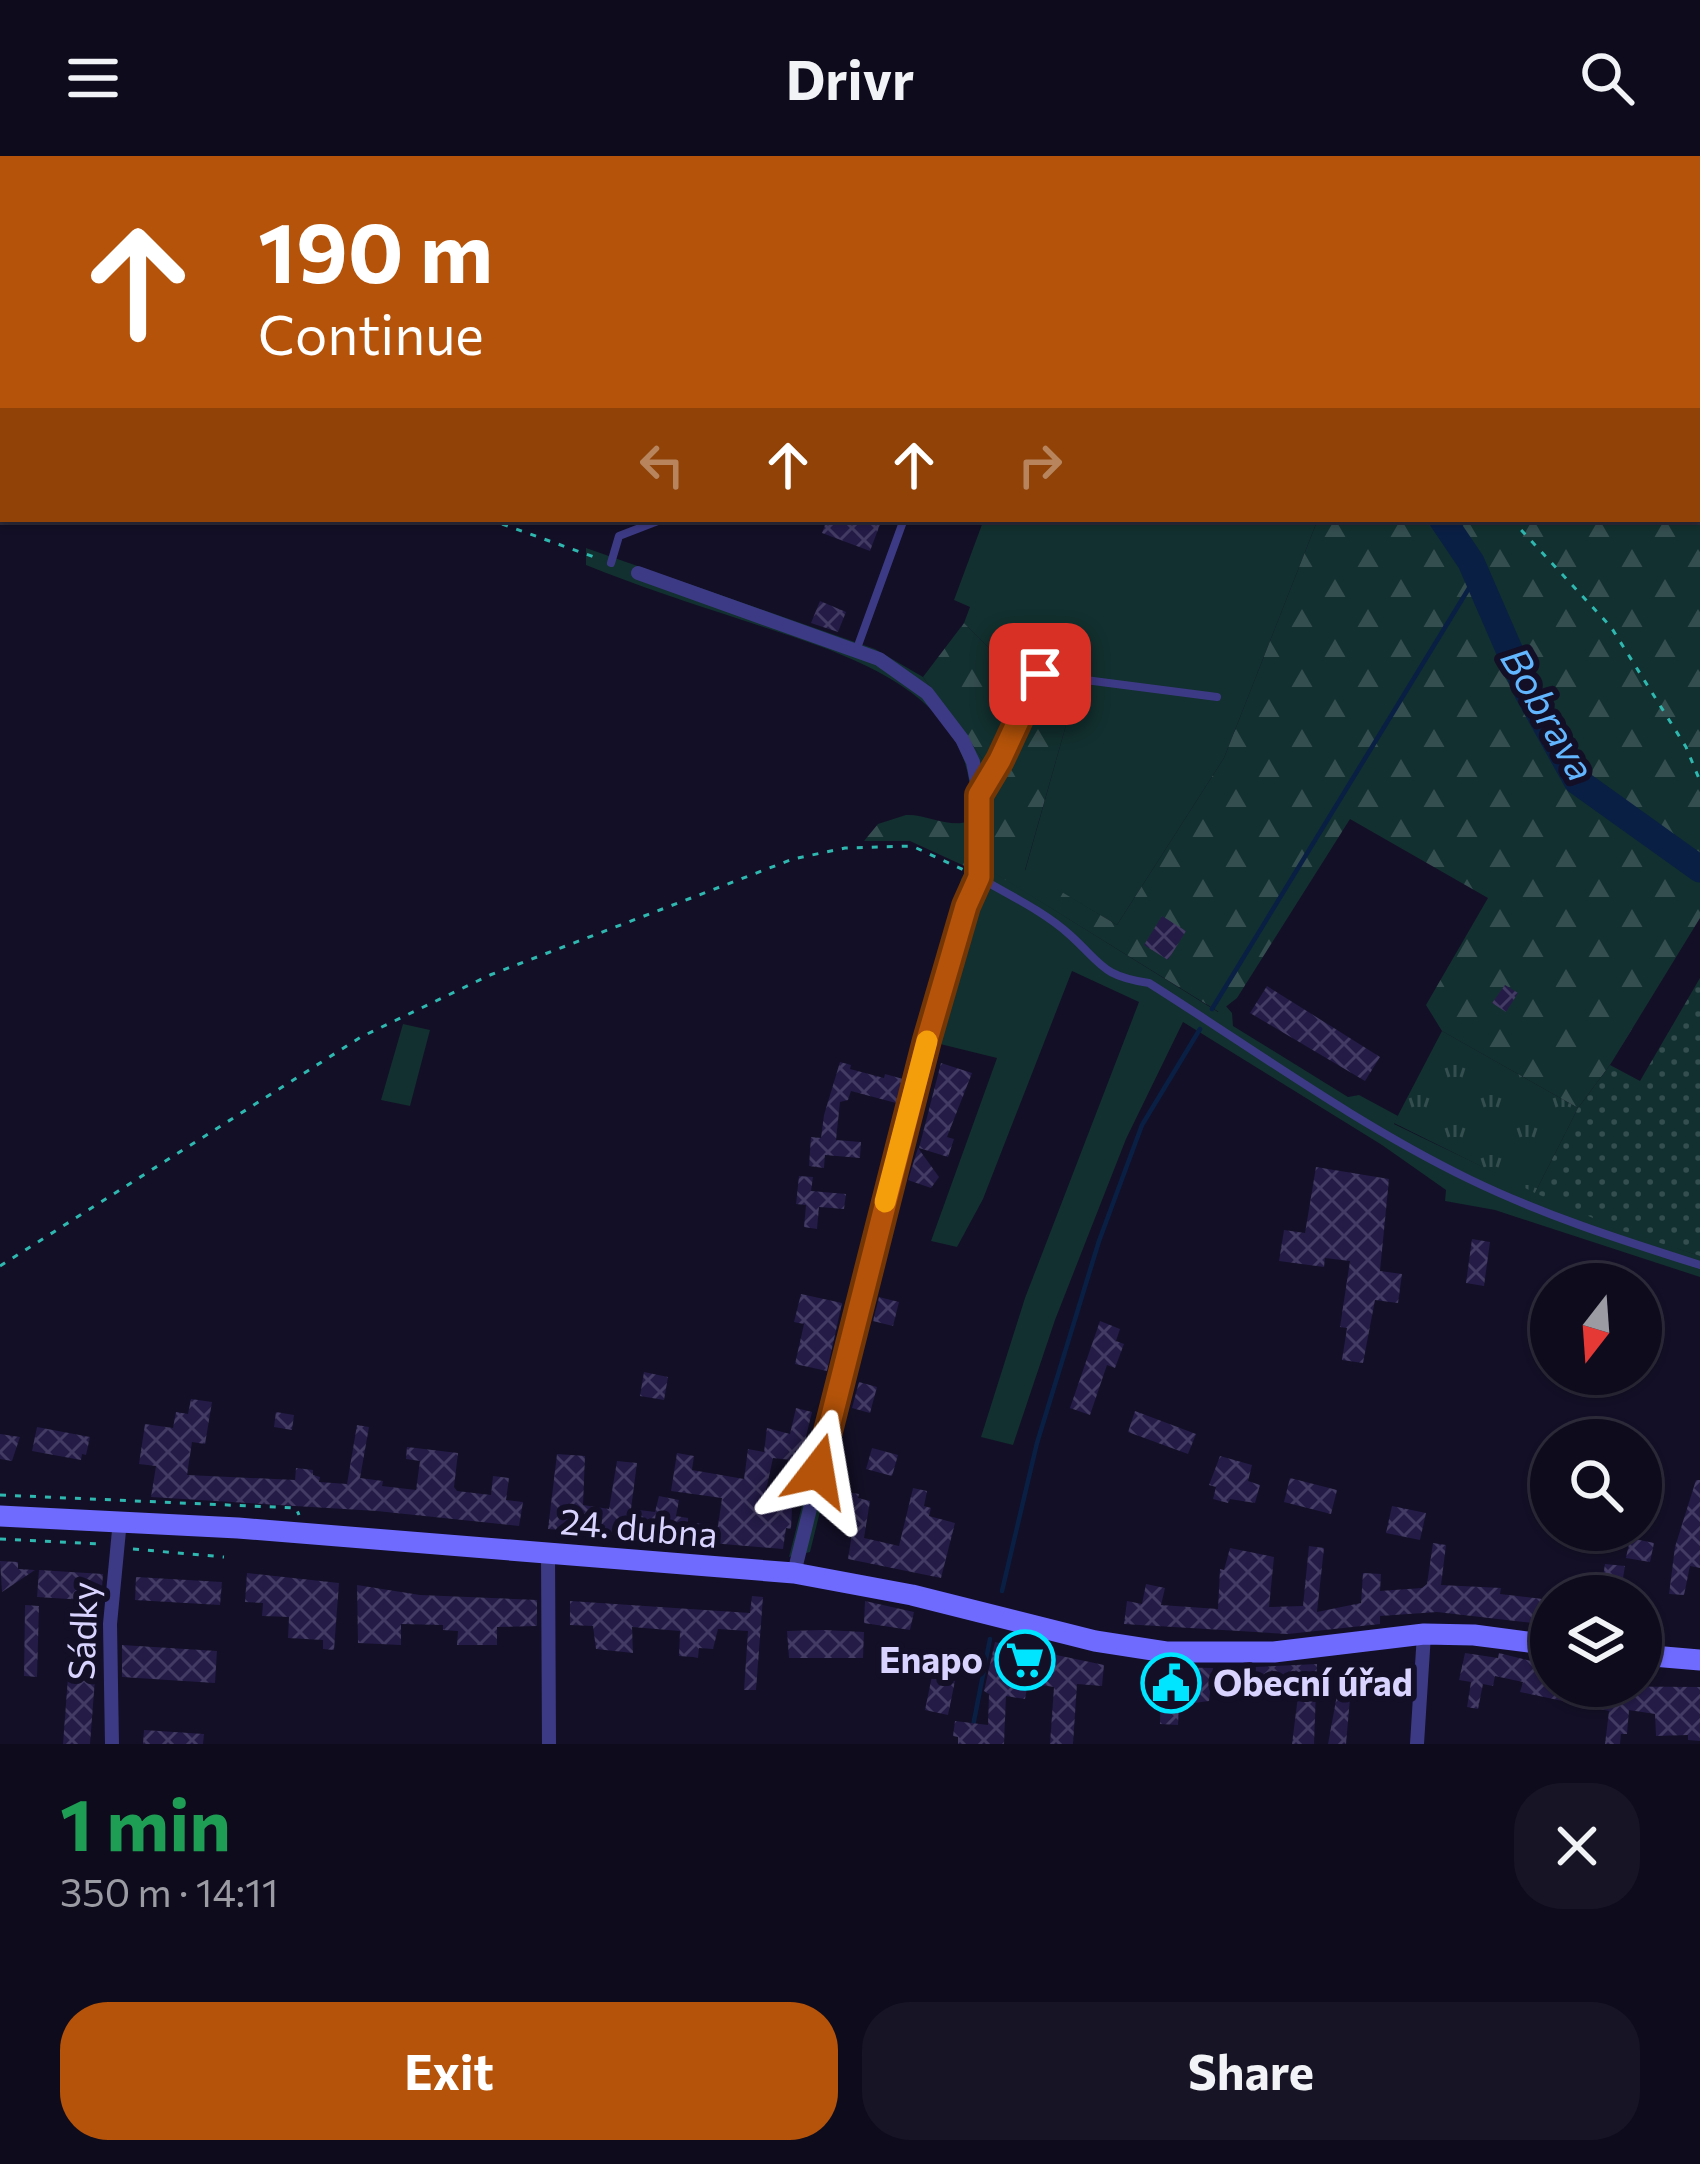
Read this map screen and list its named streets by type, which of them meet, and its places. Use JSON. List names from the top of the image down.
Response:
{
  "streets": {
    "main road": ["24. dubna"],
    "street": ["Sádky"]
  },
  "crossings": [
    ["24. dubna", "Sádky"]
  ],
  "water": ["Bobrava"],
  "places": {
    "supermarket": ["Enapo"],
    "public building": ["Obecní úřad"]
  },
  "north": "bottom",
  "page": {
    "header": "Drivr",
    "turn": ["190 m", "Continue"],
    "heading": ["1 min", "350 m · 14:11"],
    "buttons": ["Exit", "Share"]
  }
}
